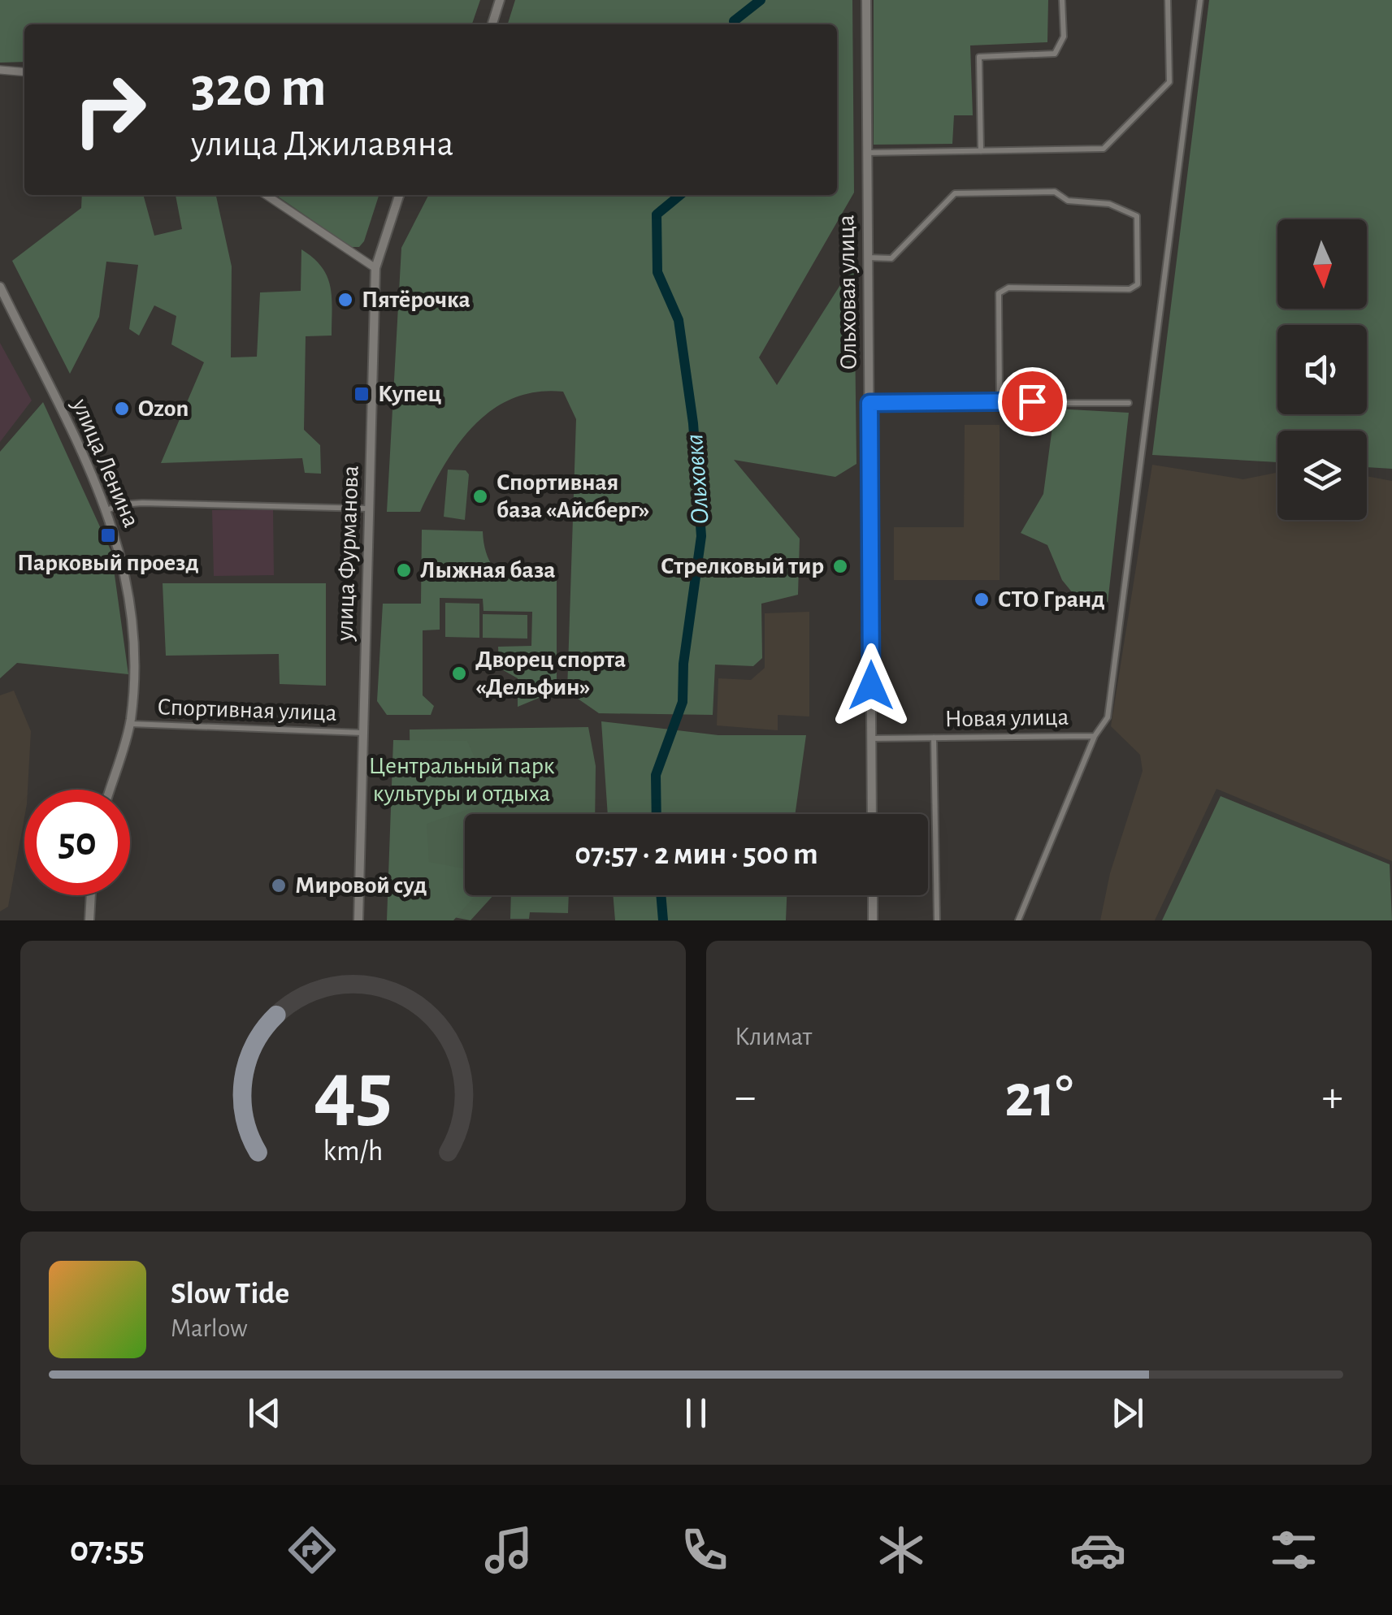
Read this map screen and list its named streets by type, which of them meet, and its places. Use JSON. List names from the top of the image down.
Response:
{
  "streets": {
    "main road": ["Ольховая улица", "улица Ленина", "улица Фурманова"],
    "street": ["Спортивная улица", "Новая улица"]
  },
  "crossings": [
    ["Ольховая улица", "Новая улица"],
    ["улица Ленина", "Спортивная улица"],
    ["улица Фурманова", "Спортивная улица"]
  ],
  "water": ["Ольховка"],
  "parks": ["Центральный парк культуры и отдыха"],
  "places": {
    "other": [
      "Пятёрочка",
      "Ozon",
      "Спортивная база «Айсберг»",
      "Стрелковый тир",
      "Лыжная база",
      "СТО Гранд",
      "Дворец спорта «Дельфин»",
      "Мировой суд"
    ],
    "transit": ["Купец", "Парковый проезд"]
  },
  "north": "bottom",
  "page": {
    "turn": ["320 m", "улица Джилавяна"],
    "limit": "50",
    "trip": "07:57 · 2 мин · 500 m",
    "tile": "Климат",
    "heat": ["−", "21°", "+"],
    "song": ["Slow Tide", "Marlow"],
    "tabs": "07:55",
    "gauge": ["45", "km/h"]
  }
}
